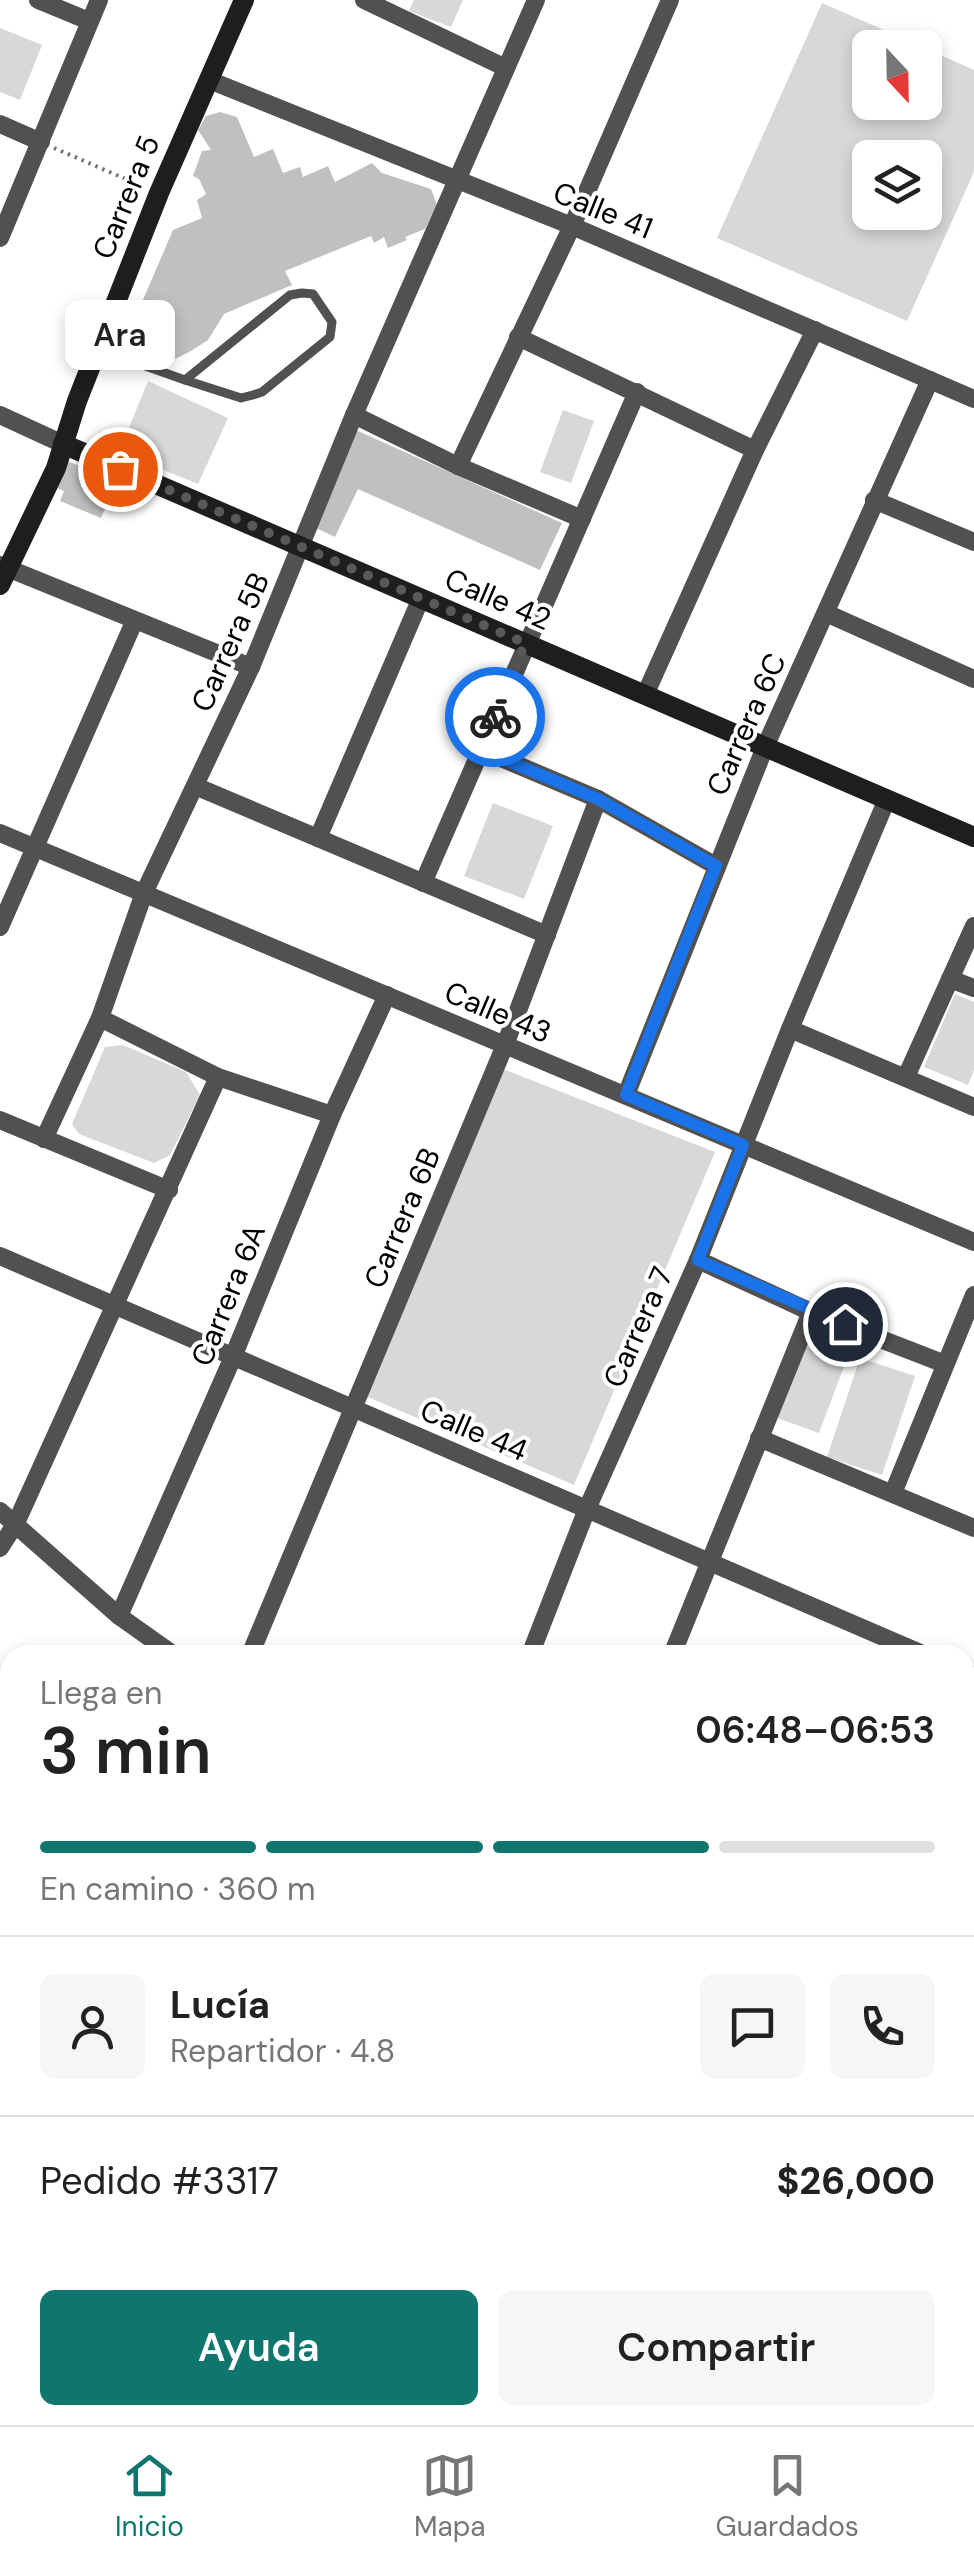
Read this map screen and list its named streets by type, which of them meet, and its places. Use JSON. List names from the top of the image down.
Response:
{
  "streets": {
    "street": [
      "Carrera 5",
      "Calle 41",
      "Calle 42",
      "Carrera 5B",
      "Carrera 6C",
      "Calle 43",
      "Carrera 6B",
      "Carrera 6A",
      "Carrera 7",
      "Calle 44"
    ]
  },
  "crossings": [
    ["Carrera 5", "Calle 41"],
    ["Carrera 5", "Calle 42"],
    ["Calle 41", "Carrera 5B"],
    ["Calle 41", "Carrera 6C"],
    ["Calle 42", "Carrera 5B"],
    ["Calle 42", "Carrera 6C"],
    ["Calle 42", "Carrera 7"],
    ["Carrera 5B", "Calle 43"],
    ["Carrera 6C", "Calle 43"],
    ["Calle 43", "Carrera 6B"],
    ["Calle 43", "Carrera 6A"],
    ["Calle 43", "Carrera 7"],
    ["Carrera 6B", "Calle 44"],
    ["Carrera 6A", "Calle 44"],
    ["Carrera 7", "Calle 44"]
  ],
  "places": ["Ara"],
  "north": "bottom",
  "page": {
    "bubble": "Ara",
    "heading": ["3 min", "Llega en", "06:48–06:53"],
    "panel": [
      "Lucía",
      "Repartidor · 4.8",
      "Pedido #3317",
      "$26,000"
    ],
    "bar": "En camino · 360 m",
    "buttons": ["Ayuda", "Compartir"],
    "tabs": ["Inicio", "Mapa", "Guardados"]
  }
}
